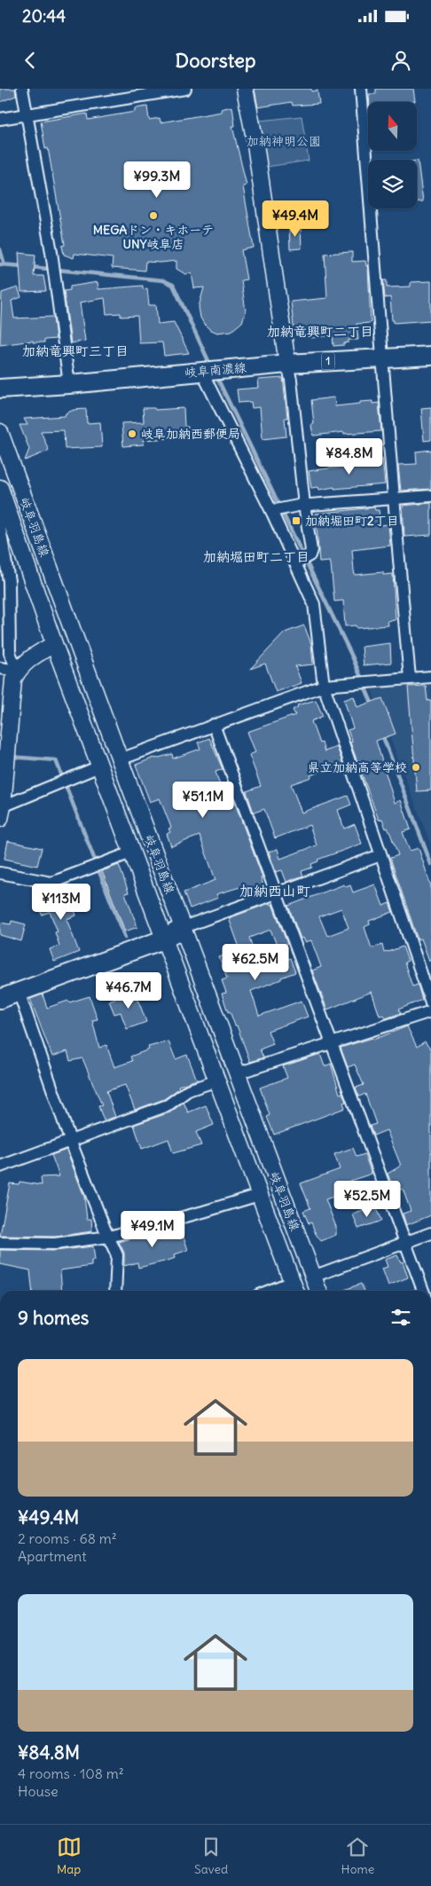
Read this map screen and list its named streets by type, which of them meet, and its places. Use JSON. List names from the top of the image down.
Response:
{
  "streets": {
    "main road": ["1", "岐阜南濃線", "岐阜羽島線"]
  },
  "districts": [
    "加納竜興町二丁目",
    "加納竜興町三丁目",
    "加納堀田町二丁目",
    "加納西山町"
  ],
  "parks": ["加納神明公園"],
  "places": {
    "other": ["MEGAドン・キホーテ UNY岐阜店", "岐阜加納西郵便局", "県立加納高等学校"],
    "transit": ["加納堀田町2丁目"]
  },
  "north": "top",
  "page": {
    "status": "20:44",
    "header": "Doorstep",
    "price": [
      "¥99.3M",
      "¥49.4M",
      "¥84.8M",
      "¥51.1M",
      "¥113M",
      "¥62.5M",
      "¥46.7M",
      "¥52.5M",
      "¥49.1M"
    ],
    "heading": "9 homes",
    "list": [
      {
        "name": "¥49.4M",
        "note": "2 rooms · 68 m² · Apartment"
      },
      {
        "name": "¥84.8M",
        "note": "4 rooms · 108 m² · House"
      }
    ],
    "tabs": ["Map", "Saved", "Home"]
  }
}
